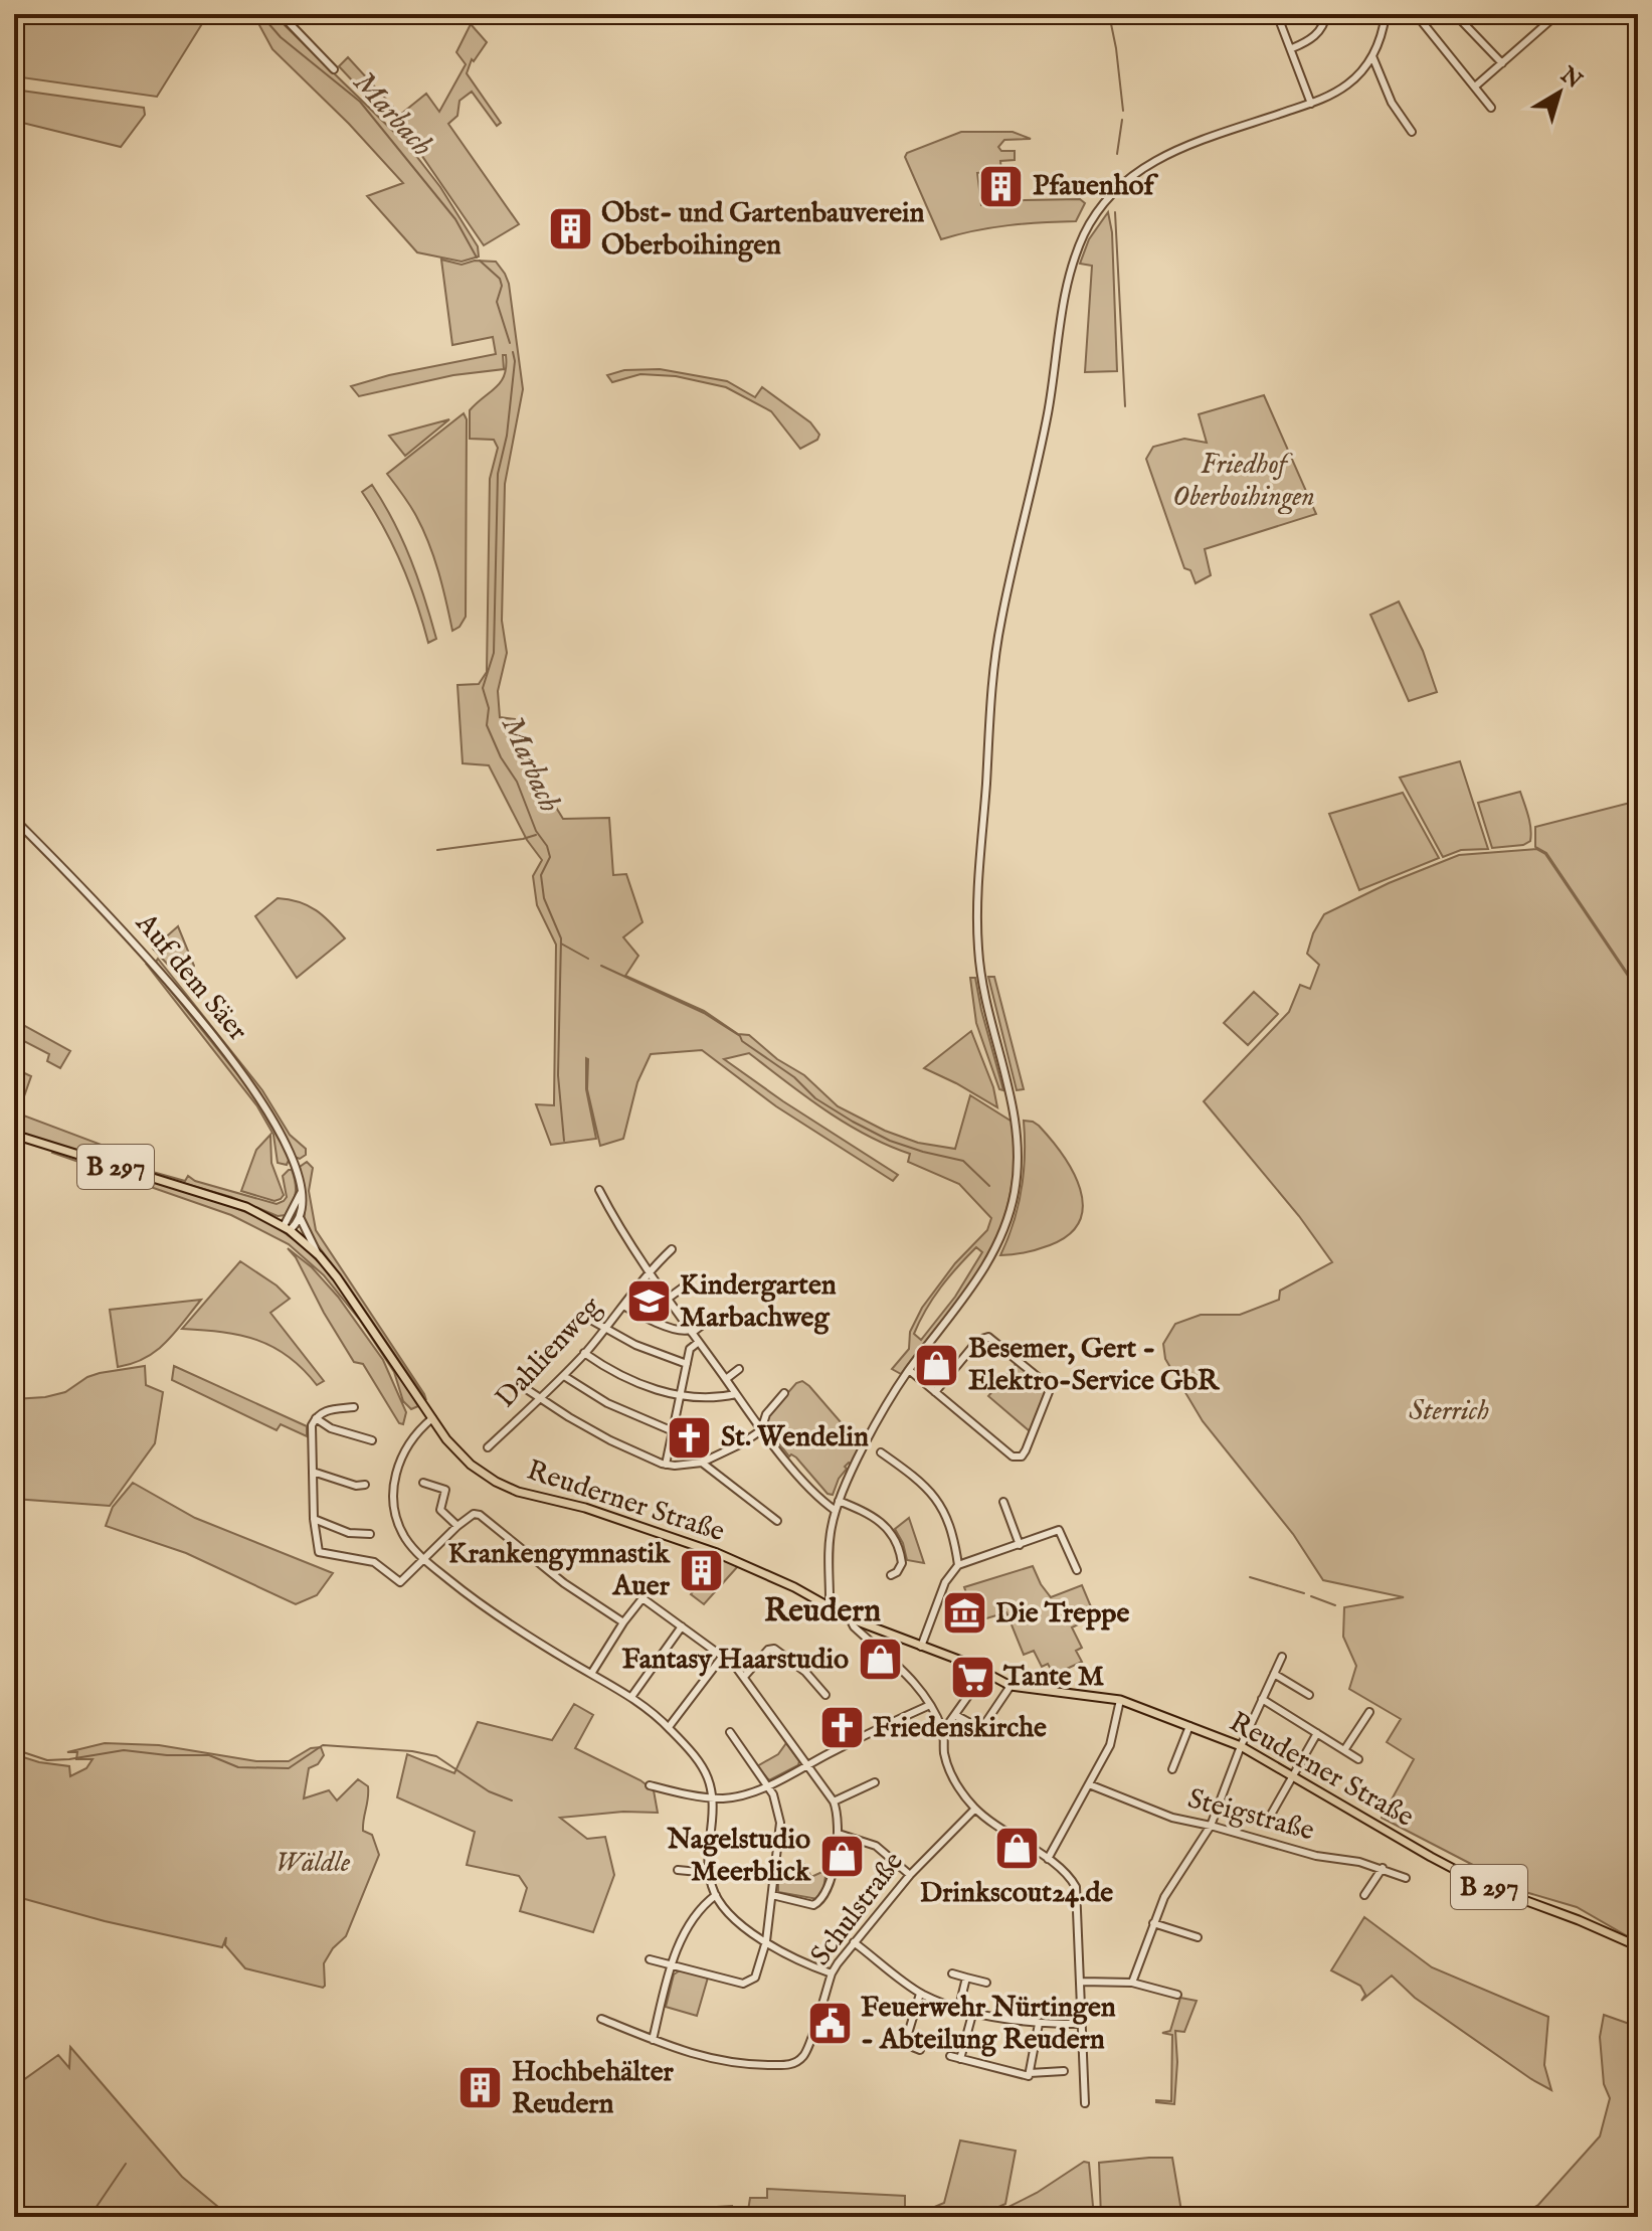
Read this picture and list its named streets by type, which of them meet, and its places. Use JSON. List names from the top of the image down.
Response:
{
  "streets": {
    "main road": ["B 297", "Reuderner Straße"],
    "street": [
      "Auf dem Säer",
      "Dahlienweg",
      "Steigstraße",
      "Schulstraße"
    ]
  },
  "crossings": [
    ["Auf dem Säer", "B 297"],
    ["Auf dem Säer", "Reuderner Straße"],
    ["B 297", "Reuderner Straße"]
  ],
  "districts": ["Reudern"],
  "water": ["Marbach"],
  "parks": ["Friedhof Oberboihingen", "Sterrich", "Wäldle"],
  "places": {
    "building": [
      "Pfauenhof",
      "Obst- und Gartenbauverein Oberboihingen",
      "Krankengymnastik Auer",
      "Hochbehälter Reudern"
    ],
    "school or university": ["Kindergarten Marbachweg"],
    "shop": [
      "Besemer, Gert - Elektro-Service GbR",
      "Fantasy Haarstudio",
      "Drinkscout24.de",
      "Nagelstudio Meerblick"
    ],
    "church": ["St. Wendelin", "Friedenskirche"],
    "museum": ["Die Treppe"],
    "supermarket": ["Tante M"],
    "public building": ["Feuerwehr Nürtingen - Abteilung Reudern"]
  },
  "north": "top right"
}
